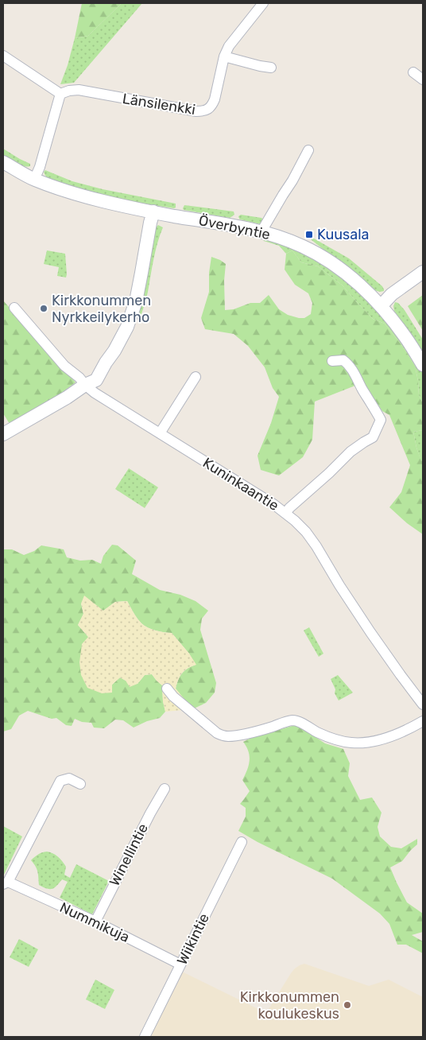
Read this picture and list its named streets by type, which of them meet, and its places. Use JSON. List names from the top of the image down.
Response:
{
  "streets": {
    "street": [
      "Länsilenkki",
      "Överbyntie",
      "Kuninkaantie",
      "Winellintie",
      "Nummikuja",
      "Wiikintie"
    ]
  },
  "crossings": [
    ["Winellintie", "Nummikuja"],
    ["Nummikuja", "Wiikintie"]
  ],
  "places": {
    "transit": ["Kuusala"],
    "other": ["Kirkkonummen Nyrkkeilykerho", "Kirkkonummen koulukeskus"]
  }
}
